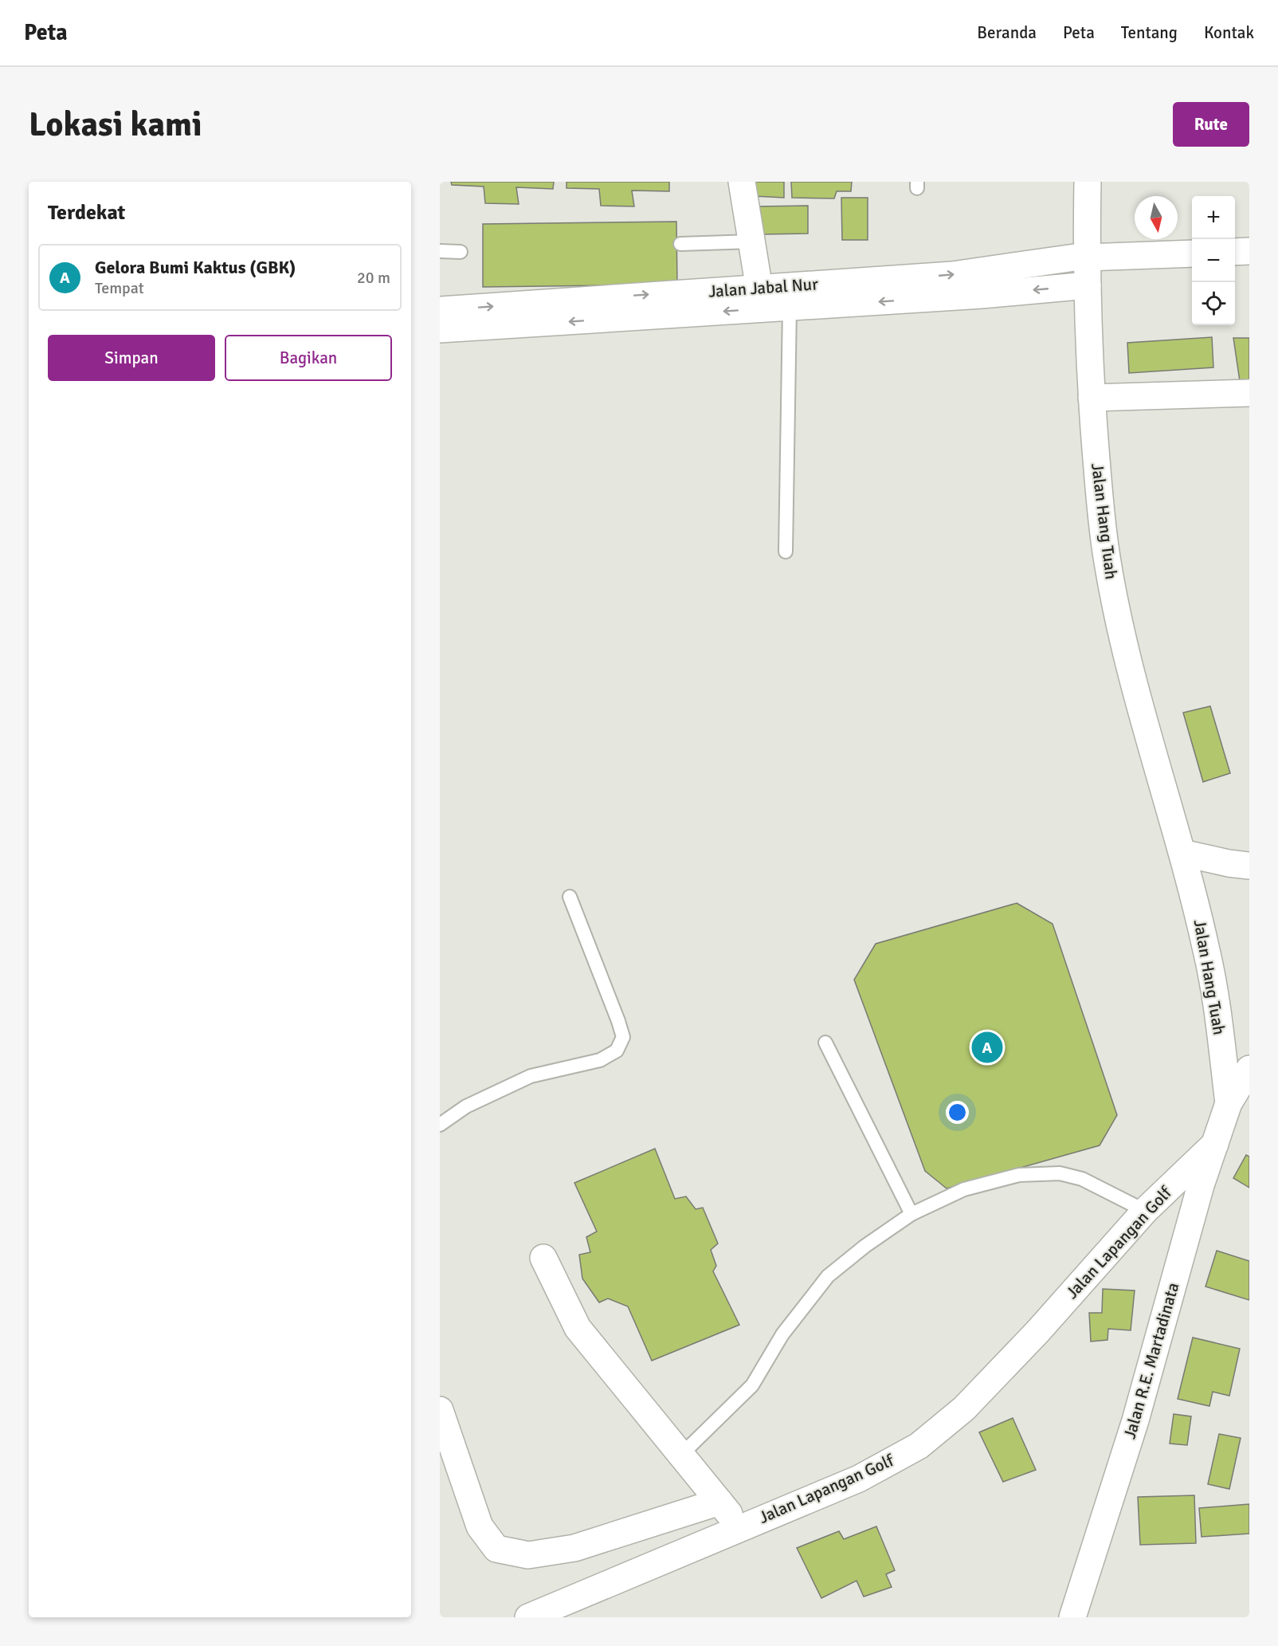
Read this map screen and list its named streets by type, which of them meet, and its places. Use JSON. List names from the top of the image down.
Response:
{
  "streets": {
    "main road": [
      "Jalan Jabal Nur",
      "Jalan Hang Tuah",
      "Jalan Lapangan Golf",
      "Jalan R.E. Martadinata"
    ]
  },
  "crossings": [
    ["Jalan Jabal Nur", "Jalan Hang Tuah"],
    ["Jalan Hang Tuah", "Jalan R.E. Martadinata"],
    ["Jalan Lapangan Golf", "Jalan R.E. Martadinata"]
  ],
  "north": "bottom",
  "page": {
    "header": "Peta",
    "nav": [
      "Beranda",
      "Peta",
      "Tentang",
      "Kontak"
    ],
    "buttons": [
      "Rute",
      ["Simpan", "Bagikan"]
    ],
    "title": "Lokasi kami",
    "heading": "Terdekat",
    "map_buttons": ["+", "−"],
    "list": [
      {
        "mark": "A",
        "name": "Gelora Bumi Kaktus (GBK)",
        "note": "Tempat",
        "value": "20 m"
      }
    ],
    "pins": "A"
  }
}
